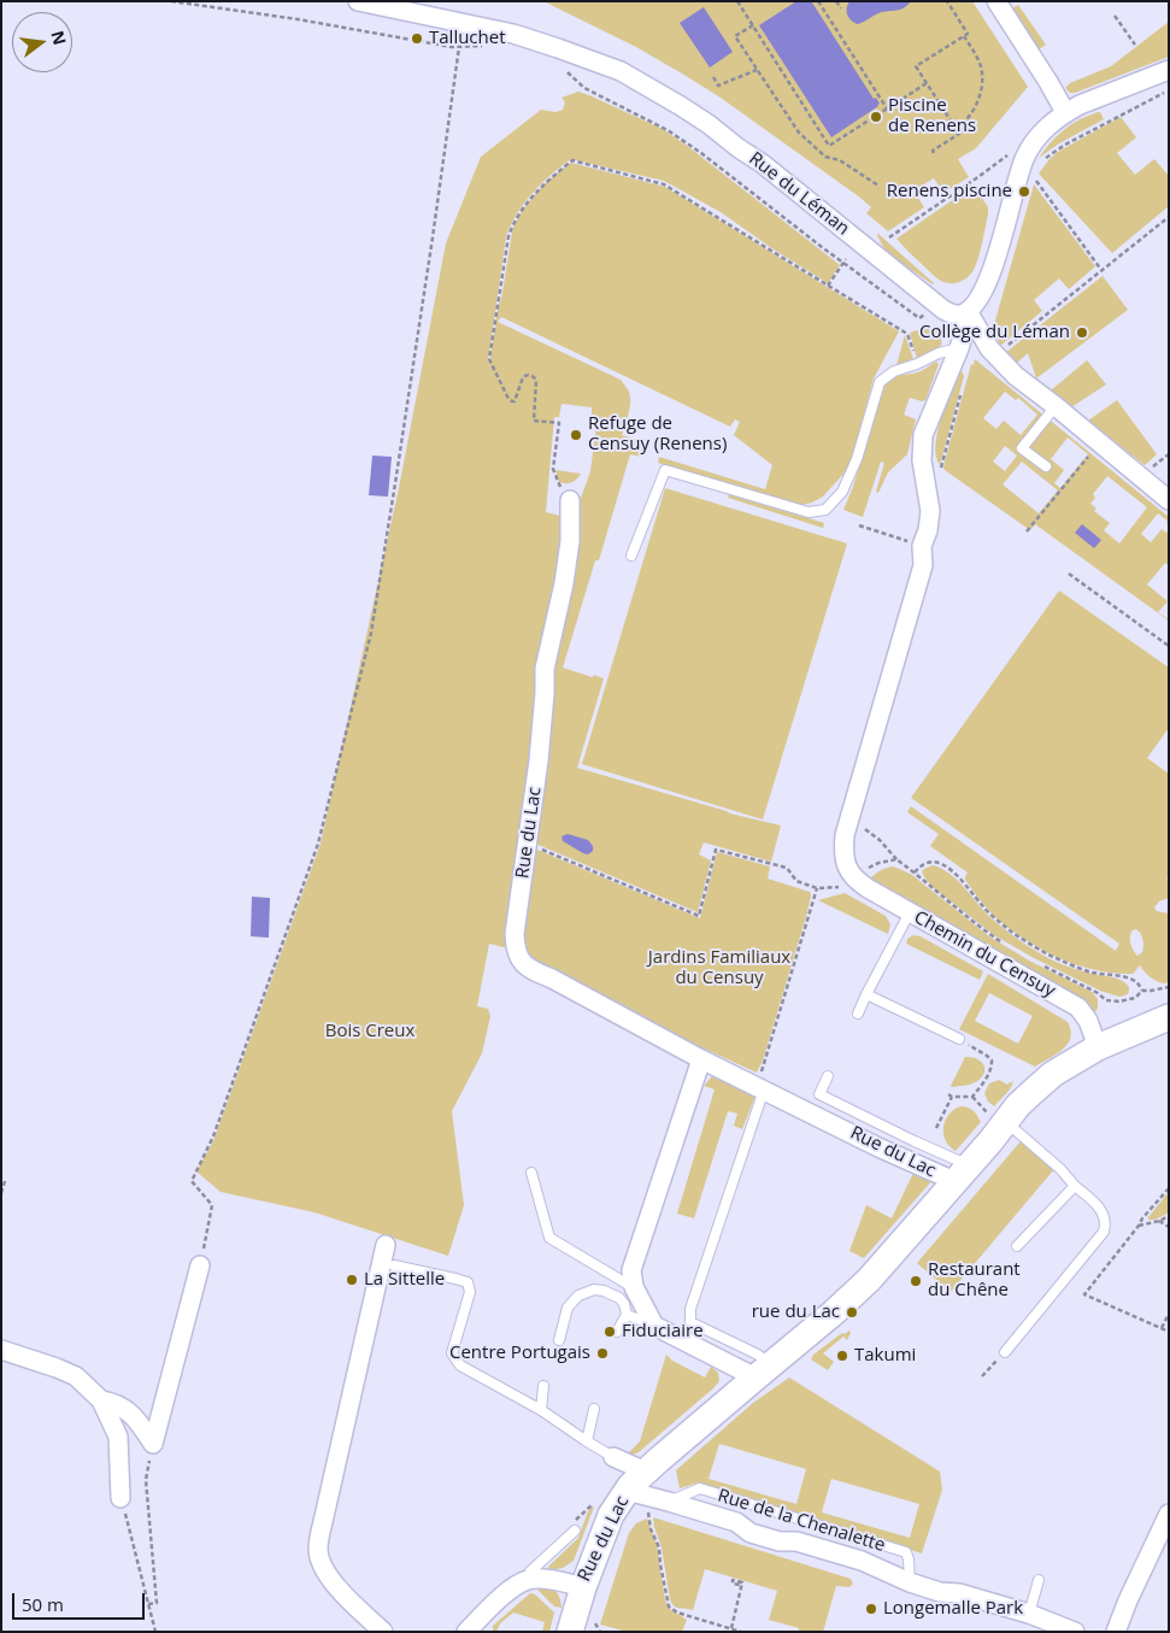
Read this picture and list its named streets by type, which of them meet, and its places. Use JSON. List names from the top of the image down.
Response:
{
  "streets": {
    "street": [
      "Rue du Léman",
      "Rue du Lac",
      "Chemin du Censuy",
      "Rue de la Chenalette"
    ]
  },
  "crossings": [
    ["Rue du Lac", "Chemin du Censuy"],
    ["Rue du Lac", "Rue de la Chenalette"]
  ],
  "parks": ["Jardins Familiaux du Censuy", "Bois Creux"],
  "places": [
    "Talluchet",
    "Piscine de Renens",
    "Renens piscine",
    "Collège du Léman",
    "Refuge de Censuy (Renens)",
    "La Sittelle",
    "Restaurant du Chêne",
    "rue du Lac",
    "Fiduciaire",
    "Centre Portugais",
    "Takumi",
    "Longemalle Park"
  ],
  "scale_bar": "50 m",
  "north": "right"
}
